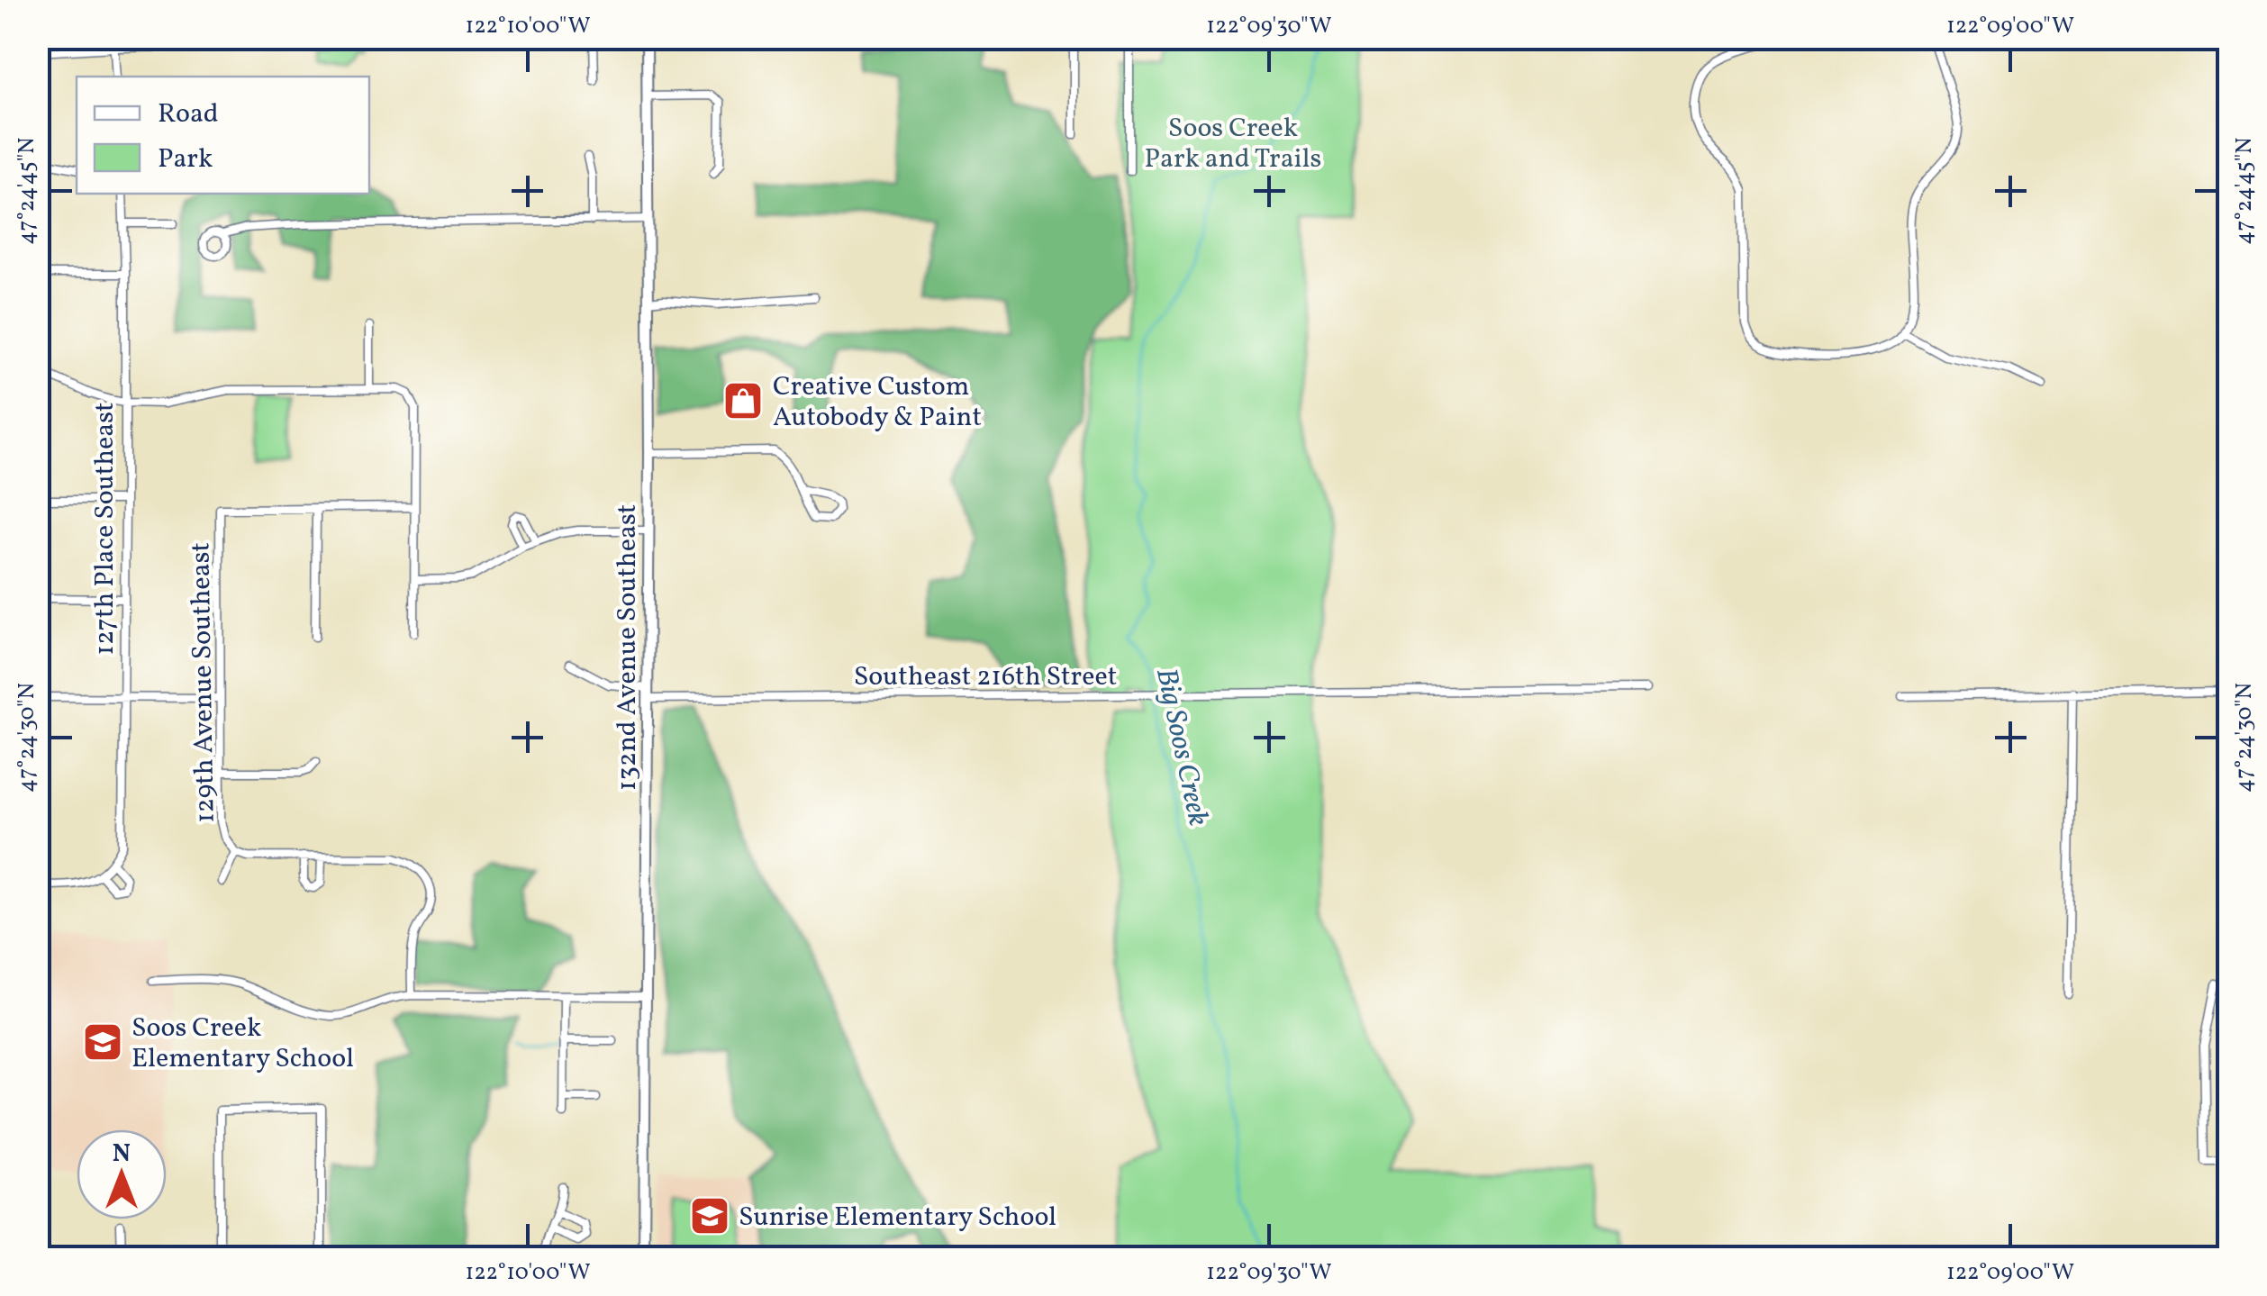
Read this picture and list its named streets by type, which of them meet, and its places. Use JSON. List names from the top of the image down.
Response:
{
  "streets": {
    "main road": ["132nd Avenue Southeast"],
    "street": ["127th Place Southeast", "Southeast 216th Street", "129th Avenue Southeast"]
  },
  "crossings": [
    ["132nd Avenue Southeast", "Southeast 216th Street"]
  ],
  "water": ["Big Soos Creek"],
  "parks": ["Soos Creek Park and Trails"],
  "places": {
    "shop": ["Creative Custom Autobody & Paint"],
    "school or university": ["Soos Creek Elementary School", "Sunrise Elementary School"]
  },
  "legend": ["Road", "Park"],
  "north": "top",
  "coordinates": [
    "122°10'00\"W",
    "122°09'30\"W",
    "122°09'00\"W",
    "47°24'45\"N",
    "47°24'30\"N"
  ]
}
